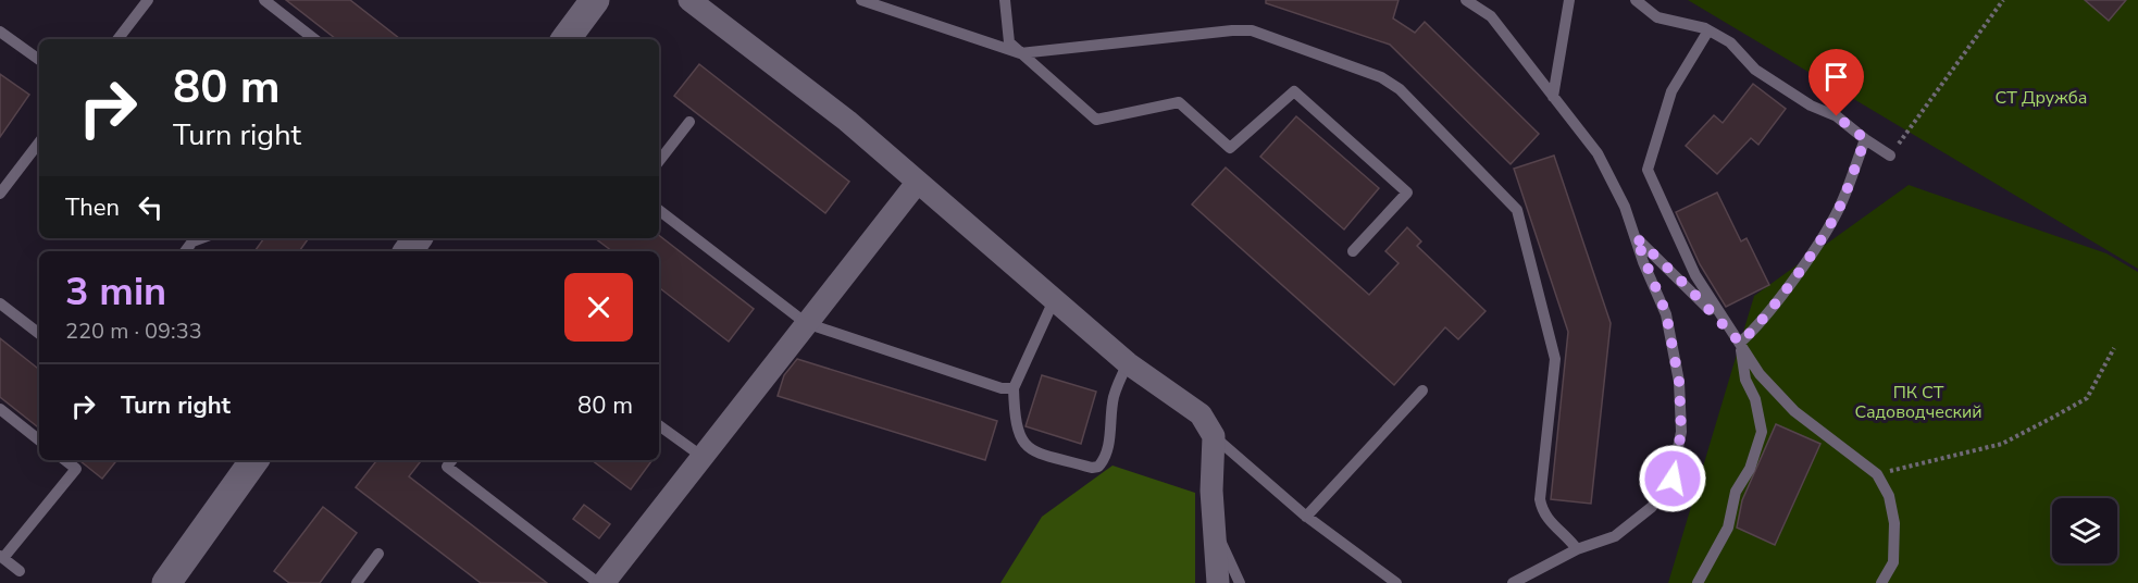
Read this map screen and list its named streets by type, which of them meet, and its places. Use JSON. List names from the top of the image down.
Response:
{
  "parks": ["СТ Дружба", "ПК СТ Садоводческий"],
  "page": {
    "turn": ["80 m", "Turn right"],
    "then": "Then",
    "heading": ["3 min", "220 m · 09:33"],
    "list": [
      {
        "name": "Turn right",
        "value": "80 m"
      }
    ]
  }
}
